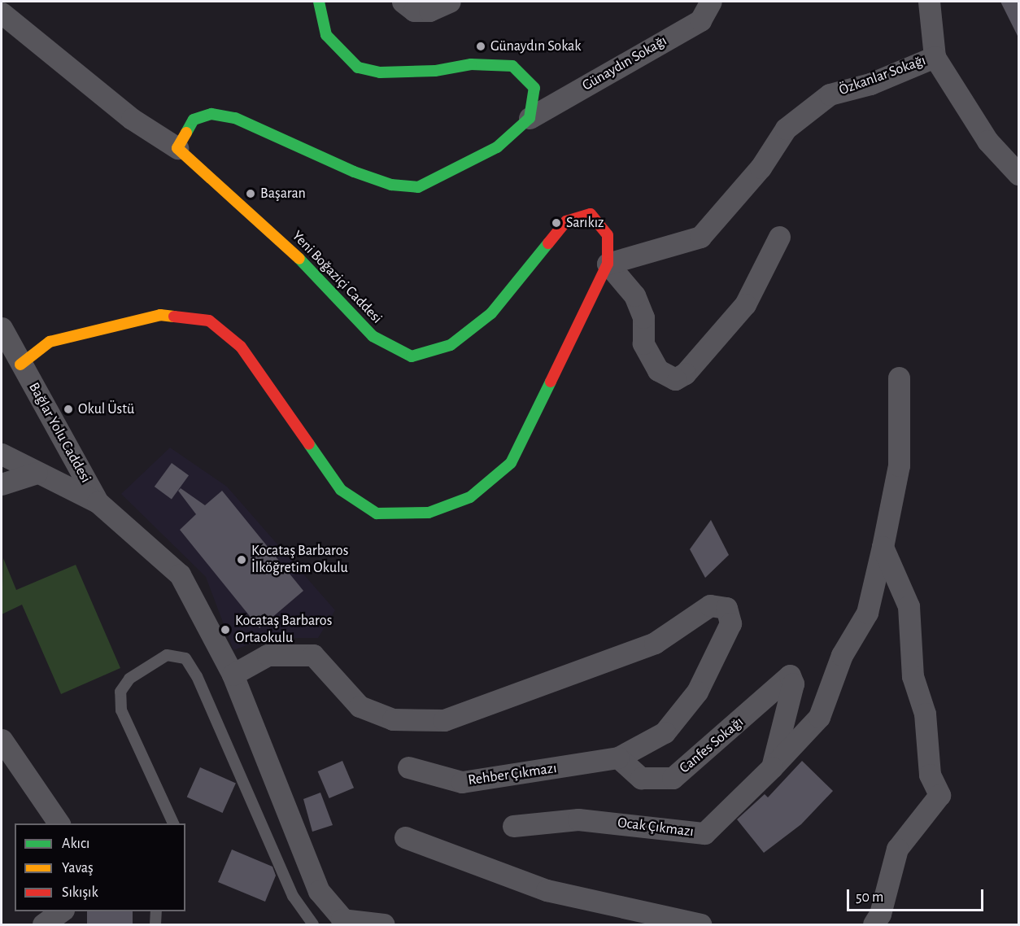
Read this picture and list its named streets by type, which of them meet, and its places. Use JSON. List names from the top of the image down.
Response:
{
  "streets": {
    "street": [
      "Günaydın Sokağı",
      "Özkanlar Sokağı",
      "Yeni Boğaziçi Caddesi",
      "Bağlar Yolu Caddesi",
      "Canfes Sokağı",
      "Rehber Çıkmazı",
      "Ocak Çıkmazı"
    ]
  },
  "crossings": [
    ["Özkanlar Sokağı", "Yeni Boğaziçi Caddesi"],
    ["Yeni Boğaziçi Caddesi", "Bağlar Yolu Caddesi"],
    ["Canfes Sokağı", "Rehber Çıkmazı"],
    ["Canfes Sokağı", "Ocak Çıkmazı"]
  ],
  "places": [
    "Günaydın Sokak",
    "Başaran",
    "Sarıkız",
    "Okul Üstü",
    "Kocataş Barbaros İlköğretim Okulu",
    "Kocataş Barbaros Ortaokulu"
  ],
  "legend": ["Akıcı", "Yavaş", "Sıkışık"],
  "scale_bar": "50 m"
}
